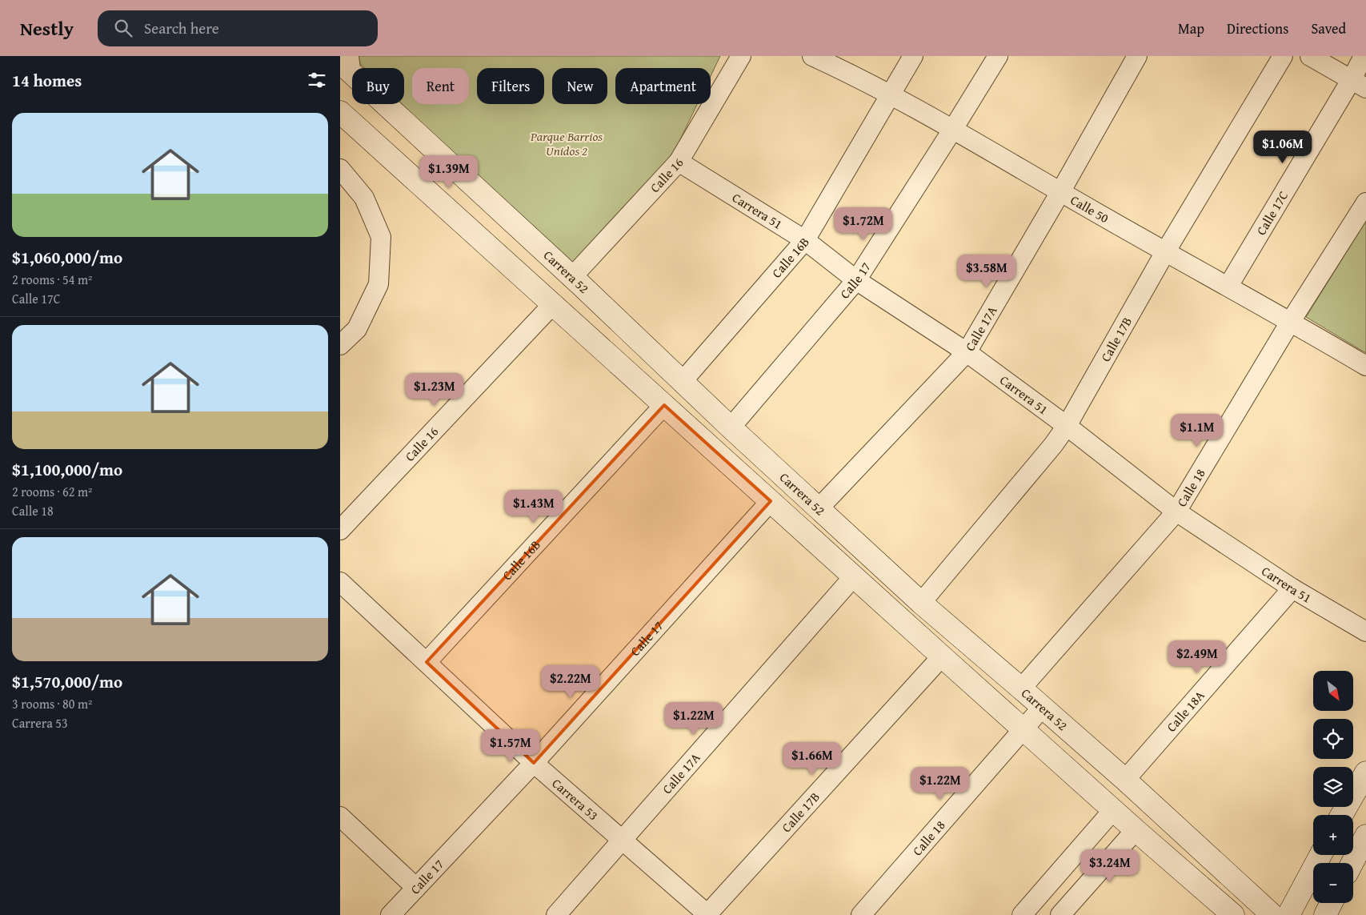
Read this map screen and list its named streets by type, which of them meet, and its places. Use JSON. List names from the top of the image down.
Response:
{
  "streets": {
    "main road": ["Carrera 52"],
    "street": [
      "Calle 16",
      "Calle 50",
      "Carrera 51",
      "Calle 17C",
      "Calle 16B",
      "Calle 17",
      "Calle 17A",
      "Calle 17B",
      "Calle 18",
      "Calle 18A",
      "Carrera 53"
    ]
  },
  "crossings": [
    ["Calle 16", "Carrera 51"],
    ["Calle 16", "Carrera 52"],
    ["Calle 50", "Calle 17C"],
    ["Calle 50", "Calle 16B"],
    ["Calle 50", "Calle 17"],
    ["Calle 50", "Calle 17A"],
    ["Calle 50", "Calle 17B"],
    ["Calle 50", "Calle 18"],
    ["Carrera 51", "Calle 16B"],
    ["Carrera 51", "Calle 17"],
    ["Carrera 51", "Calle 17A"],
    ["Carrera 51", "Calle 17B"],
    ["Carrera 51", "Calle 18"],
    ["Carrera 51", "Calle 18A"],
    ["Calle 16B", "Carrera 52"],
    ["Calle 16B", "Carrera 53"],
    ["Carrera 52", "Calle 17"],
    ["Carrera 52", "Calle 17A"],
    ["Carrera 52", "Calle 17B"],
    ["Carrera 52", "Calle 18"],
    ["Carrera 52", "Calle 18A"],
    ["Calle 17", "Carrera 53"],
    ["Calle 17A", "Carrera 53"],
    ["Calle 17B", "Carrera 53"]
  ],
  "parks": ["Parque Barrios Unidos 2"],
  "north": "bottom right",
  "page": {
    "header": "Nestly",
    "search": "Search here",
    "nav": ["Map", "Directions", "Saved"],
    "heading": "14 homes",
    "chip": [
      "Buy",
      "Rent",
      "Filters",
      "New",
      "Apartment"
    ],
    "list": [
      {
        "name": "$1,060,000/mo",
        "note": "2 rooms · 54 m² · Calle 17C"
      },
      {
        "name": "$1,100,000/mo",
        "note": "2 rooms · 62 m² · Calle 18"
      },
      {
        "name": "$1,570,000/mo",
        "note": "3 rooms · 80 m² · Carrera 53"
      }
    ],
    "price": [
      "$1.06M",
      "$1.39M",
      "$1.72M",
      "$3.58M",
      "$1.23M",
      "$1.1M",
      "$1.43M",
      "$2.49M",
      "$2.22M",
      "$1.22M",
      "$1.57M",
      "$1.66M",
      "$1.22M",
      "$3.24M"
    ],
    "map_buttons": ["+", "−"]
  }
}
